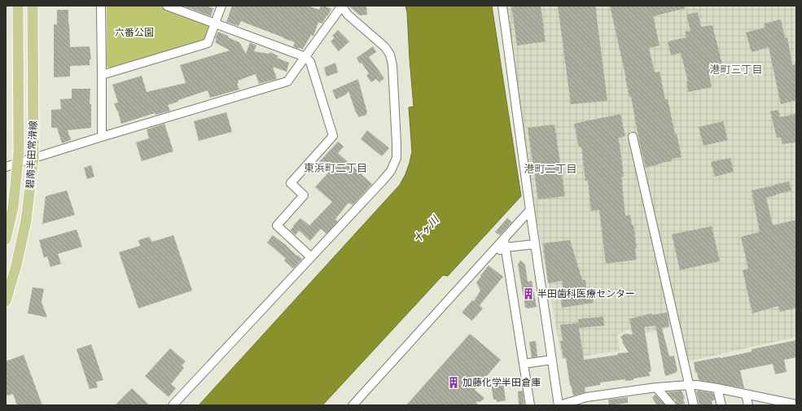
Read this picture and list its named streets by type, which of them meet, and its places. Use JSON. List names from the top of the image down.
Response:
{
  "streets": {
    "main road": ["碧南半田常滑線"]
  },
  "districts": ["港町三丁目", "東浜町二丁目", "港町二丁目"],
  "water": ["十ヶ川"],
  "parks": ["六番公園"],
  "places": {
    "building": ["半田歯科医療センター", "加藤化学半田倉庫"]
  }
}
